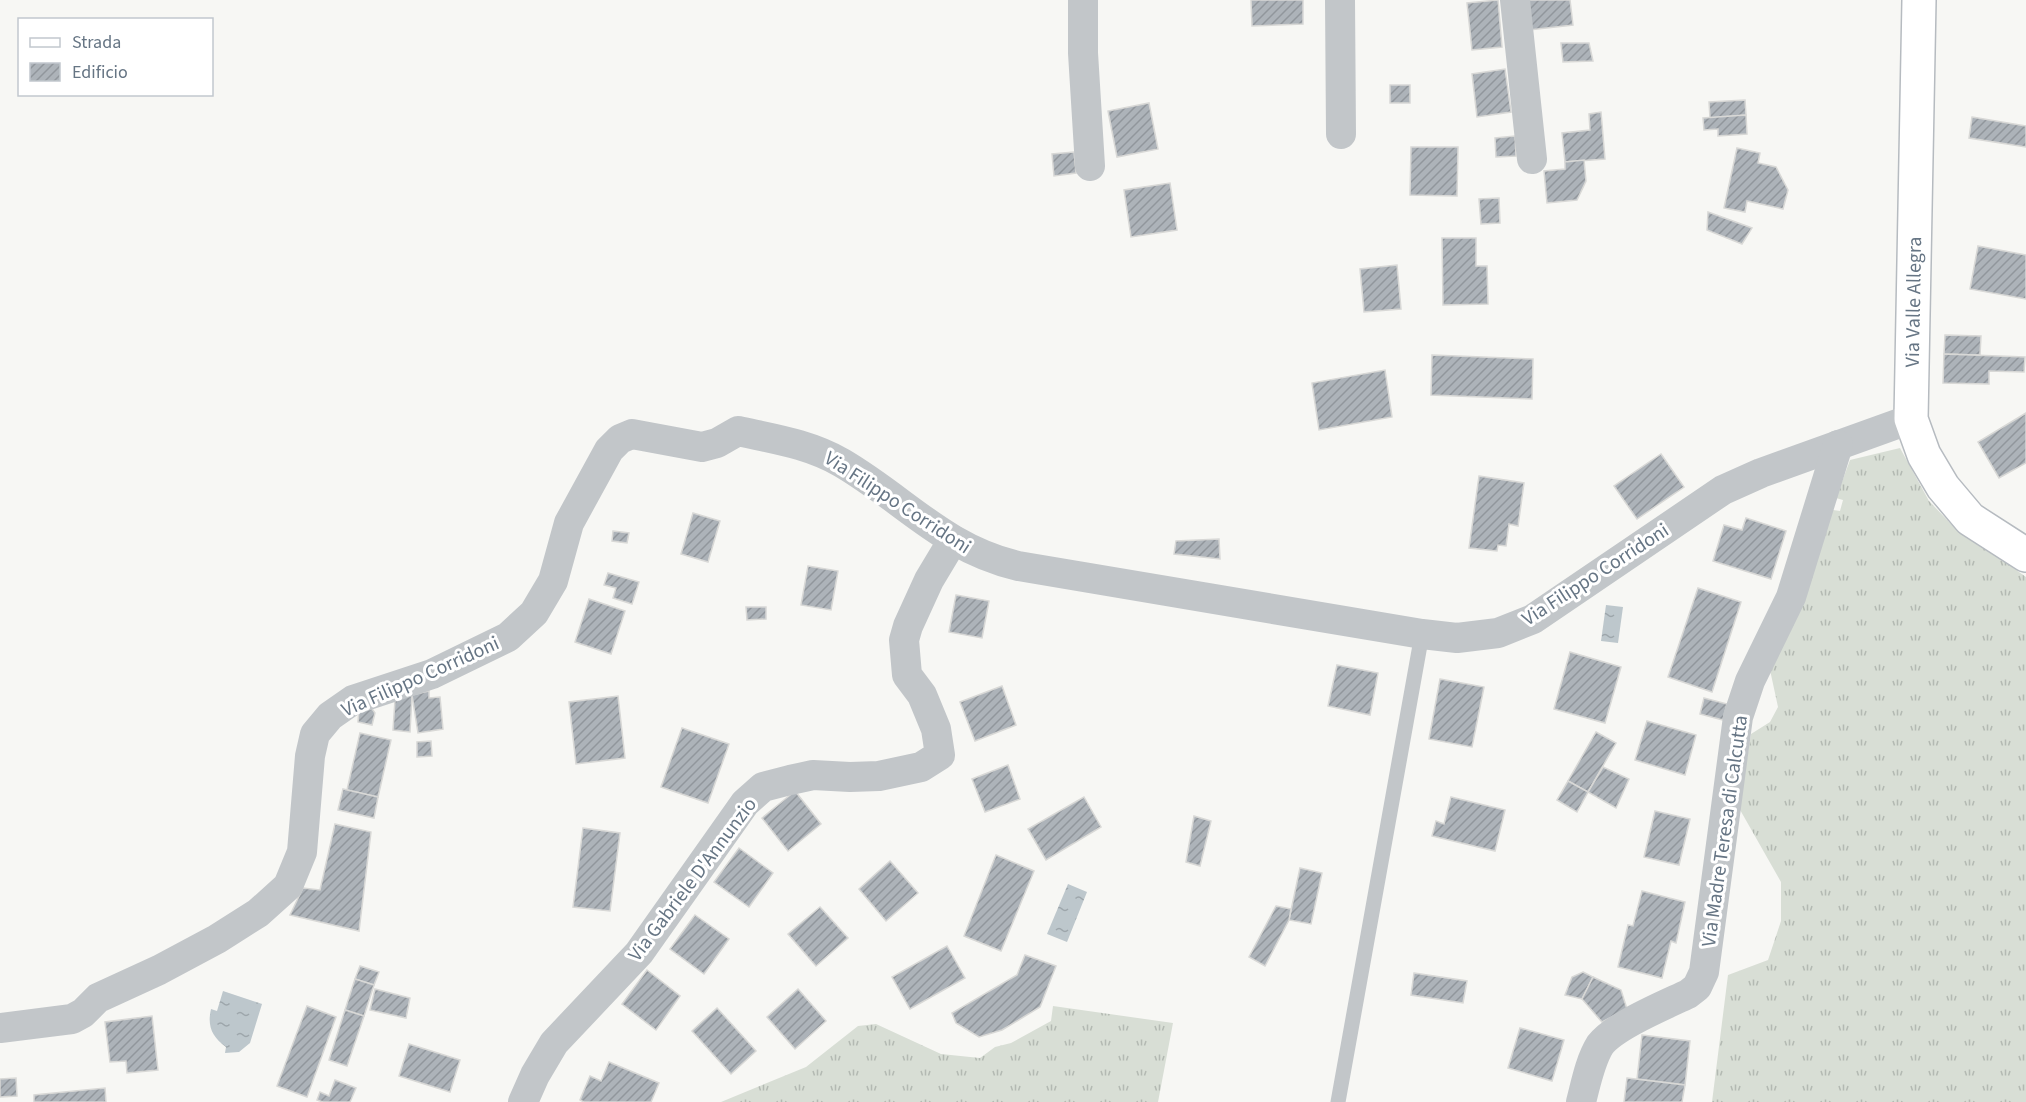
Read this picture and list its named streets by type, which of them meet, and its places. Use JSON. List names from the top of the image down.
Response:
{
  "streets": {
    "main road": ["Via Valle Allegra"],
    "street": ["Via Filippo Corridoni", "Via Madre Teresa di Calcutta", "Via Gabriele D'Annunzio"]
  },
  "crossings": [
    ["Via Valle Allegra", "Via Filippo Corridoni"],
    ["Via Filippo Corridoni", "Via Madre Teresa di Calcutta"],
    ["Via Filippo Corridoni", "Via Gabriele D'Annunzio"]
  ],
  "legend": ["Strada", "Edificio"]
}
